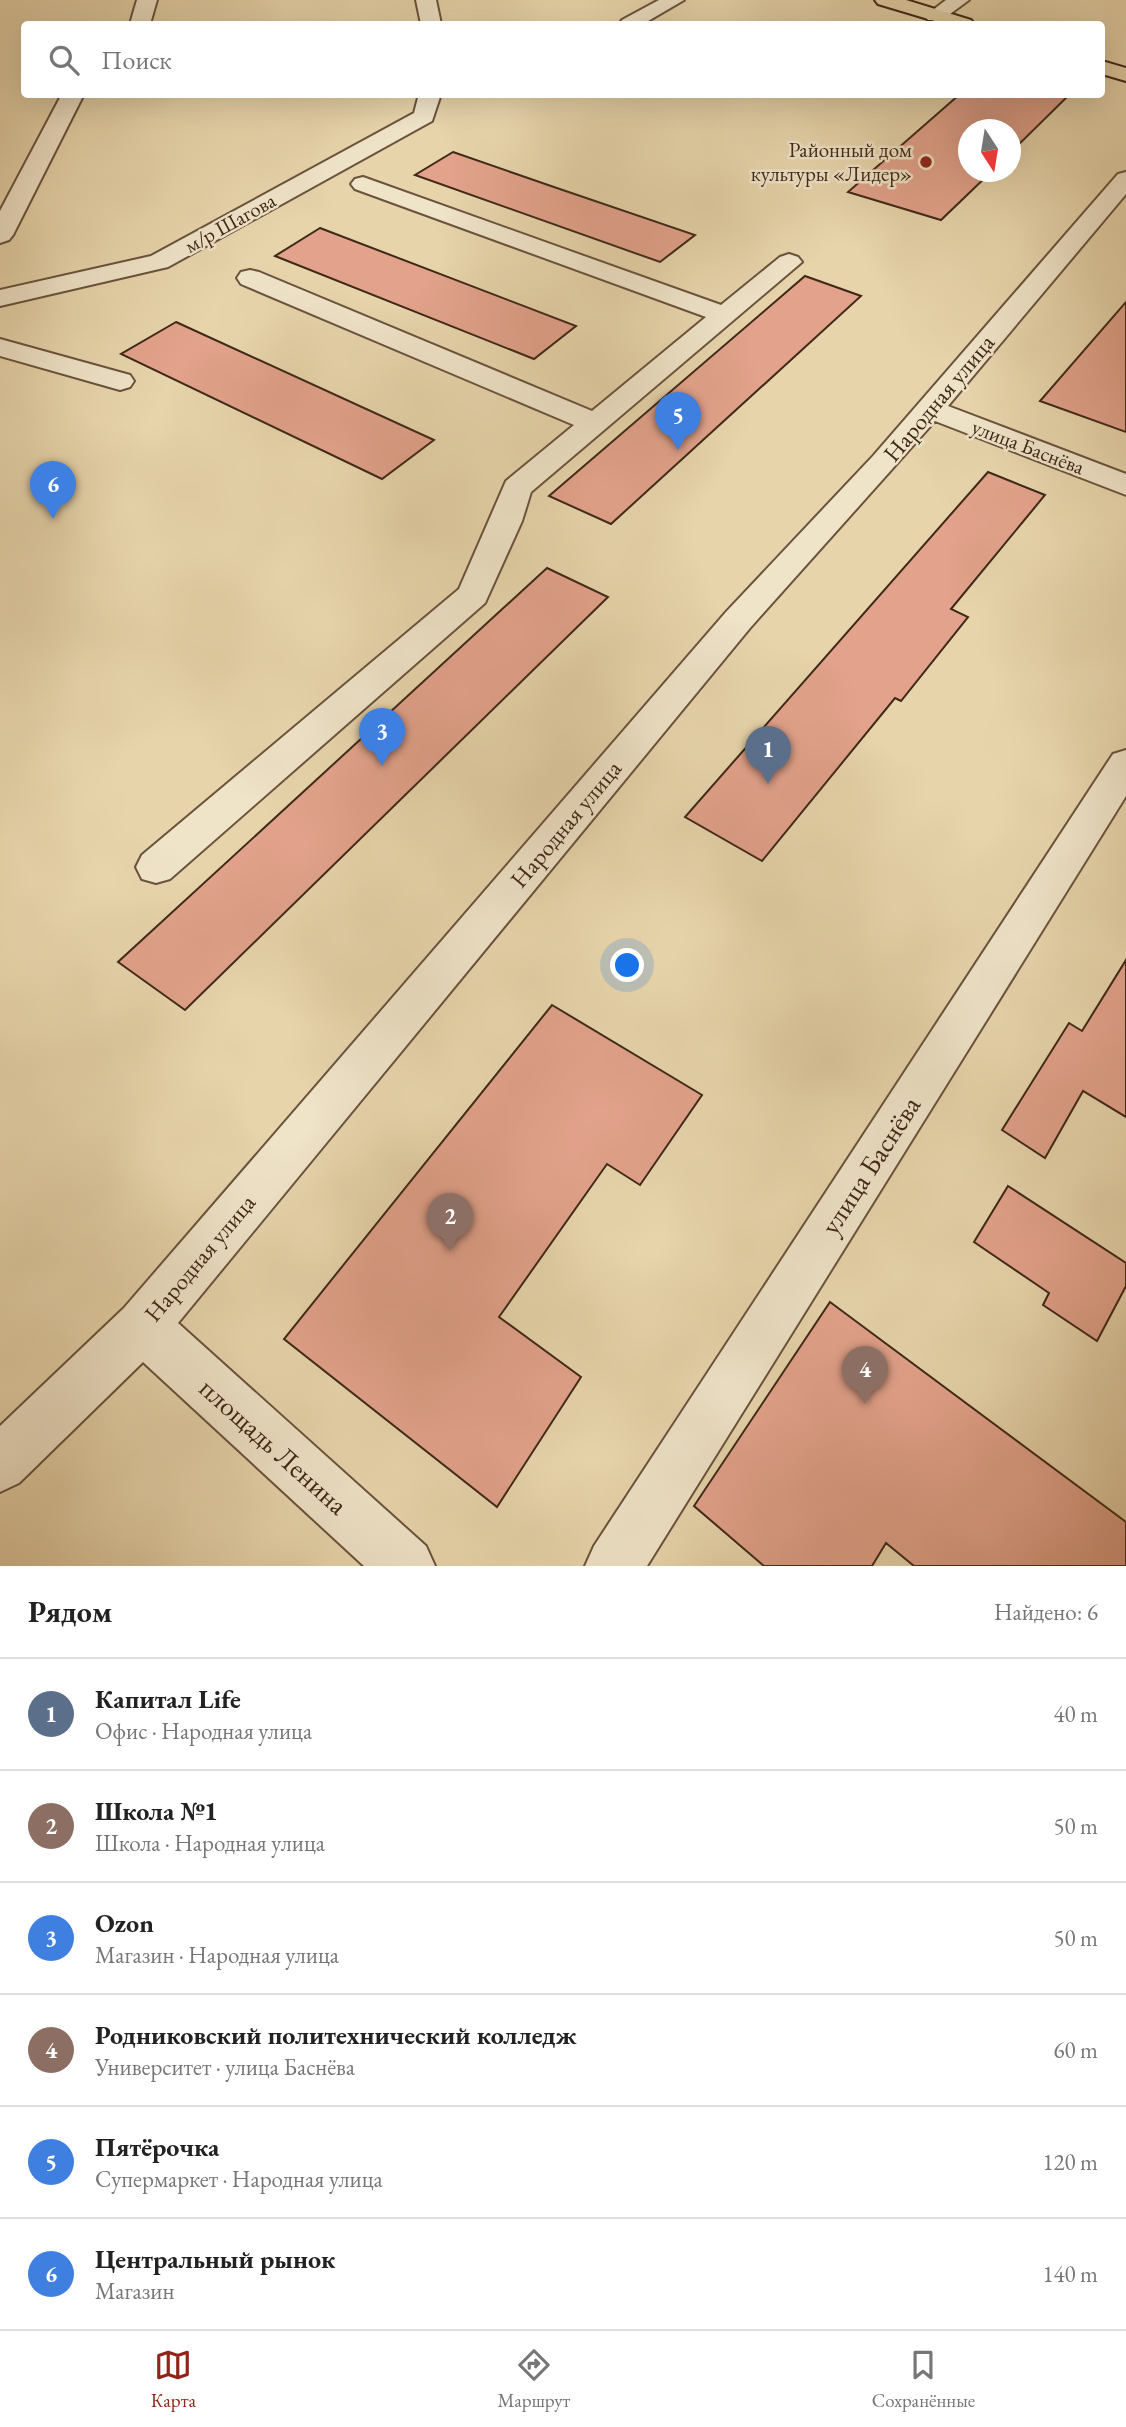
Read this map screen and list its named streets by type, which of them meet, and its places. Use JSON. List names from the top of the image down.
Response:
{
  "streets": {
    "street": [
      "м/р Шагова",
      "Народная улица",
      "улица Баснёва",
      "площадь Ленина"
    ]
  },
  "crossings": [
    ["Народная улица", "улица Баснёва"],
    ["Народная улица", "площадь Ленина"]
  ],
  "places": ["Районный дом культуры «Лидер»"],
  "north": "bottom",
  "page": {
    "search": "Поиск",
    "pins": [
      "5",
      "6",
      "3",
      "1",
      "2",
      "4"
    ],
    "heading": ["Рядом", "Найдено: 6"],
    "list": [
      {
        "mark": "1",
        "name": "Капитал Life",
        "note": "Офис · Народная улица",
        "value": "40 m"
      },
      {
        "mark": "2",
        "name": "Школа №1",
        "note": "Школа · Народная улица",
        "value": "50 m"
      },
      {
        "mark": "3",
        "name": "Ozon",
        "note": "Магазин · Народная улица",
        "value": "50 m"
      },
      {
        "mark": "4",
        "name": "Родниковский политехнический колледж",
        "note": "Университет · улица Баснёва",
        "value": "60 m"
      },
      {
        "mark": "5",
        "name": "Пятёрочка",
        "note": "Супермаркет · Народная улица",
        "value": "120 m"
      },
      {
        "mark": "6",
        "name": "Центральный рынок",
        "note": "Магазин",
        "value": "140 m"
      }
    ],
    "nav": ["Карта", "Маршрут", "Сохранённые"]
  }
}
